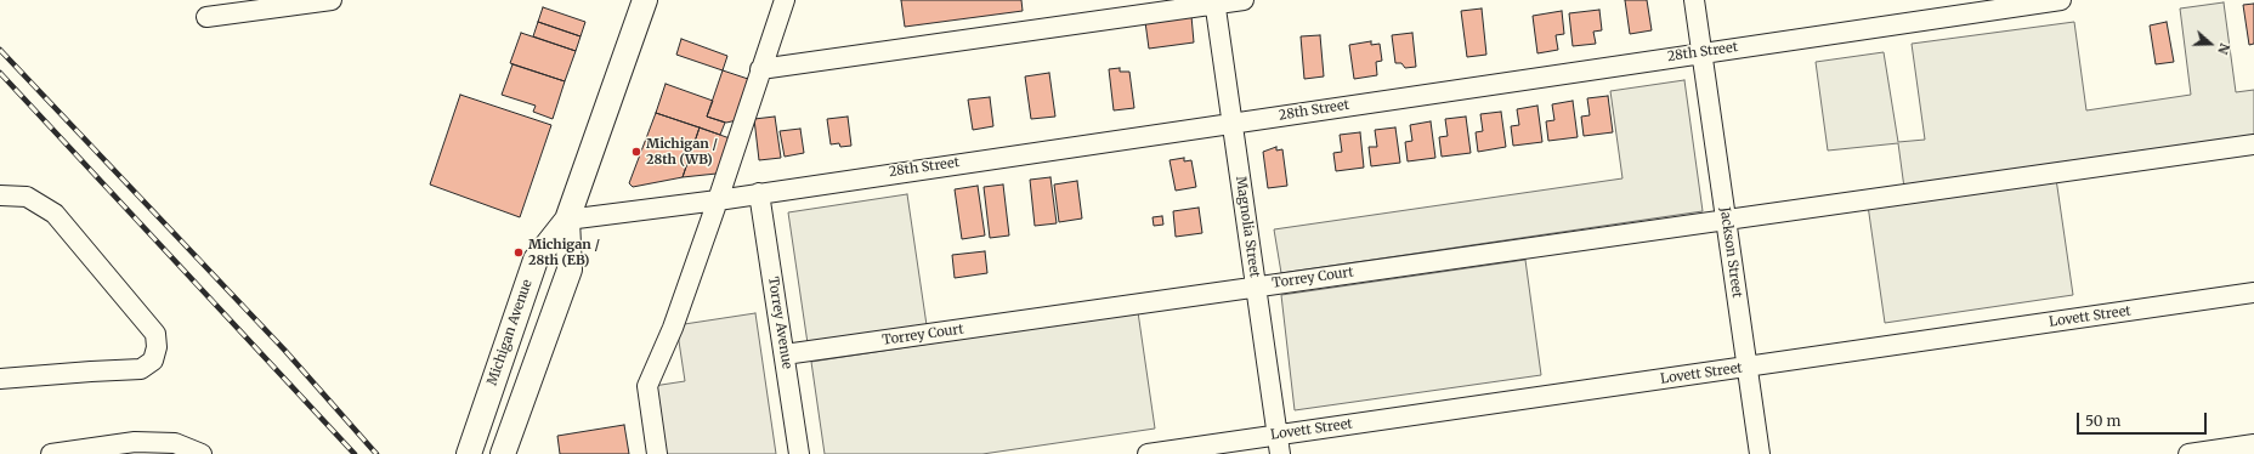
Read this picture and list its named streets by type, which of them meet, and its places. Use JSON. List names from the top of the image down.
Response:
{
  "streets": {
    "main road": ["Michigan Avenue"],
    "street": [
      "28th Street",
      "Magnolia Street",
      "Jackson Street",
      "Torrey Court",
      "Lovett Street",
      "Torrey Avenue"
    ]
  },
  "crossings": [
    ["28th Street", "Magnolia Street"],
    ["28th Street", "Jackson Street"],
    ["28th Street", "Torrey Avenue"],
    ["28th Street", "Michigan Avenue"],
    ["Magnolia Street", "Torrey Court"],
    ["Magnolia Street", "Lovett Street"],
    ["Jackson Street", "Torrey Court"],
    ["Jackson Street", "Lovett Street"],
    ["Torrey Court", "Torrey Avenue"]
  ],
  "places": ["Michigan / 28th (WB)", "Michigan / 28th (EB)"],
  "scale_bar": "50 m",
  "north": "right"
}
